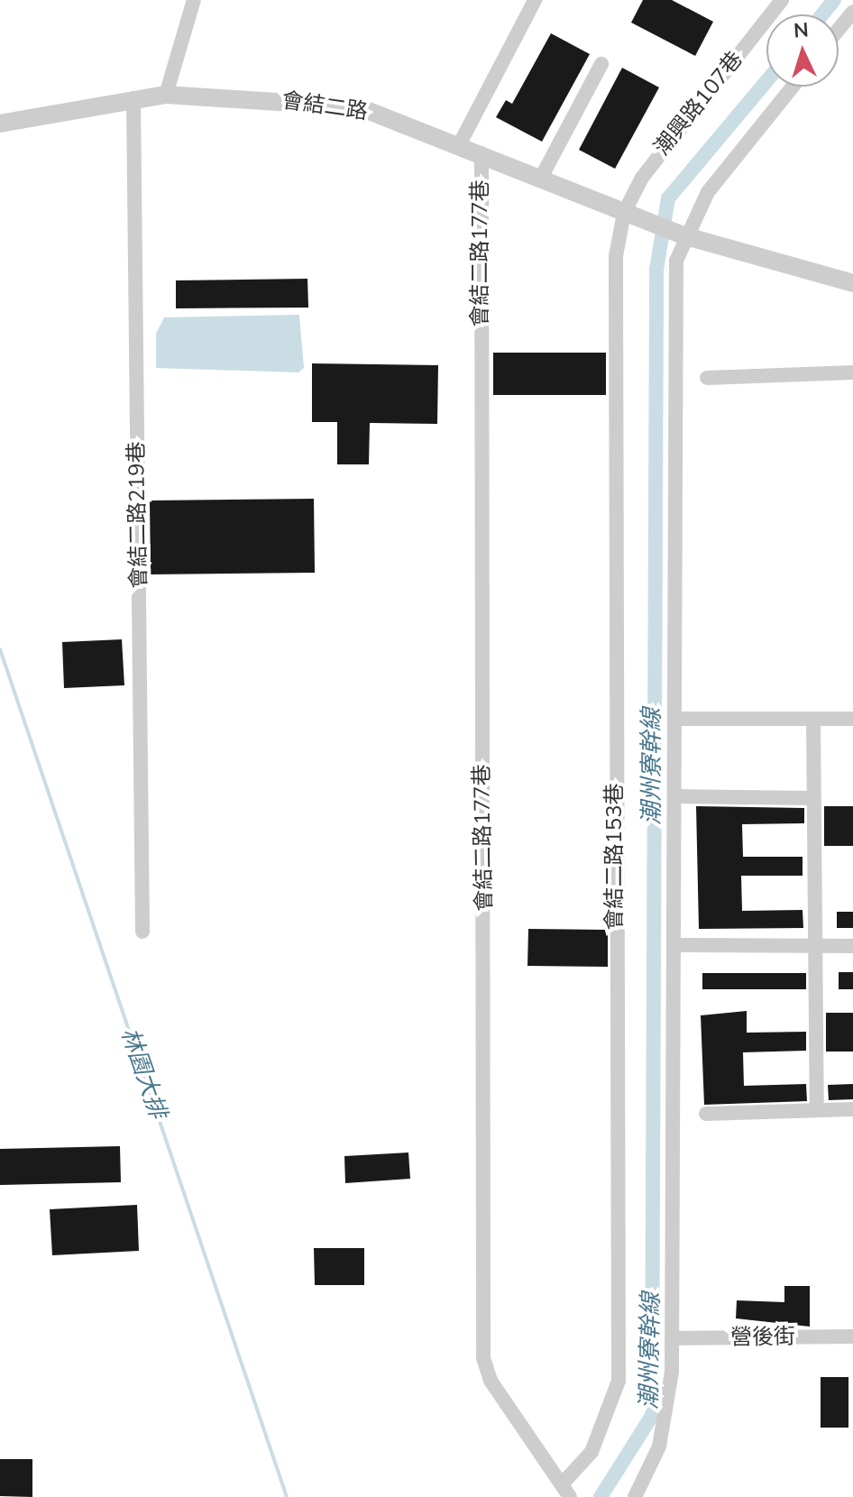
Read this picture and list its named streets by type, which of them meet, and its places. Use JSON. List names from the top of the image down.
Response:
{
  "streets": {
    "street": [
      "潮興路107巷",
      "會結二路",
      "會結二路177巷",
      "會結二路219巷",
      "會結二路153巷",
      "營後街"
    ]
  },
  "crossings": [
    ["潮興路107巷", "會結二路"],
    ["潮興路107巷", "會結二路153巷"],
    ["會結二路", "會結二路177巷"],
    ["會結二路", "會結二路219巷"],
    ["會結二路", "會結二路153巷"],
    ["會結二路177巷", "會結二路153巷"]
  ],
  "water": ["潮州寮幹線", "林園大排"],
  "north": "top"
}
